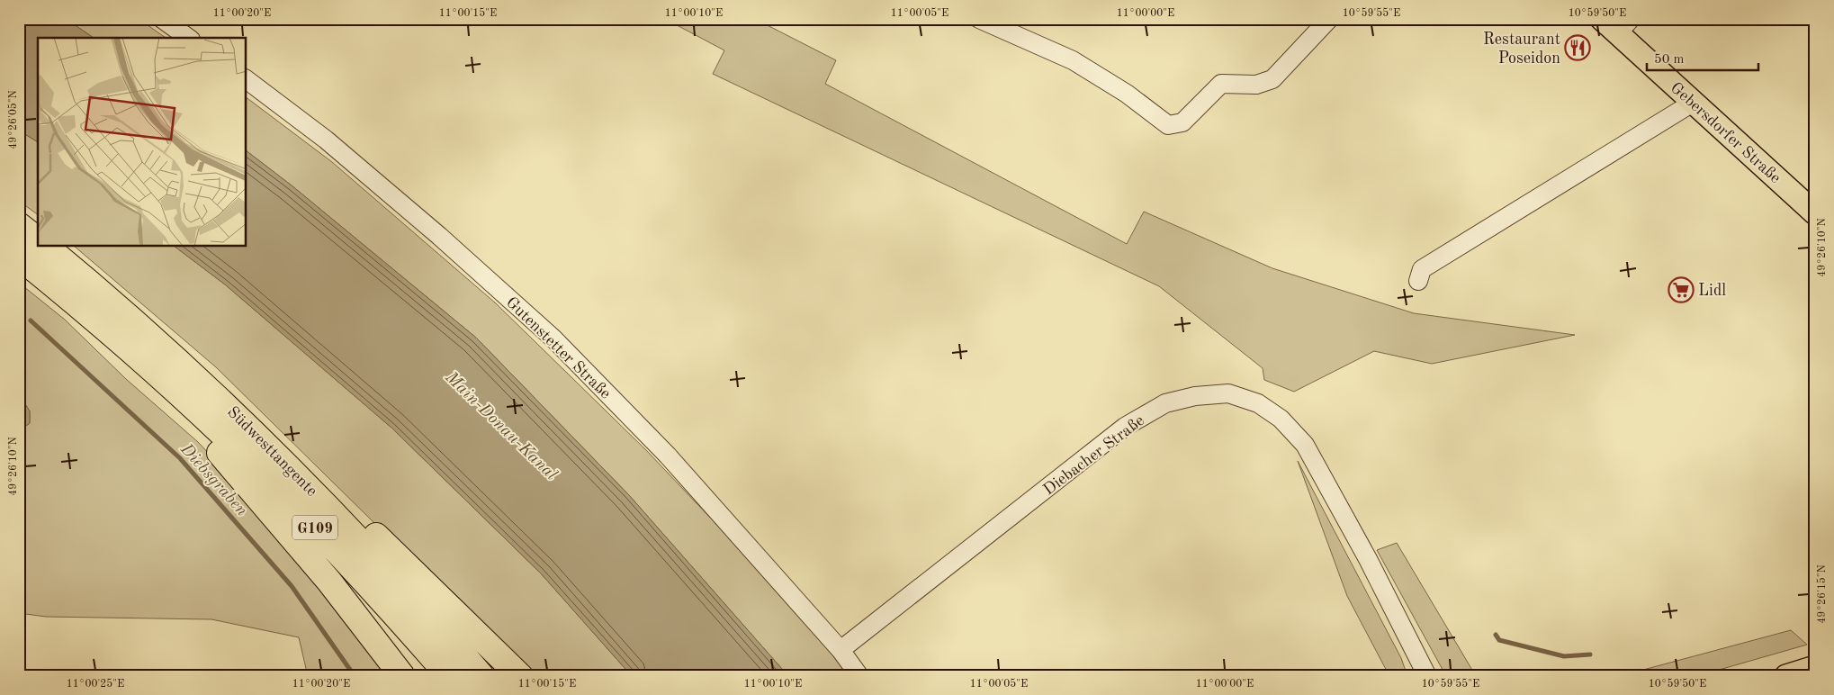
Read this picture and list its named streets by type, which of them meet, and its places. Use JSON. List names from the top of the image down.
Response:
{
  "streets": {
    "highway": ["Südwesttangente", "G109"],
    "main road": ["Gebersdorfer Straße"],
    "street": ["Gutenstetter Straße", "Diebacher Straße"]
  },
  "crossings": [
    ["Gutenstetter Straße", "Diebacher Straße"]
  ],
  "water": ["Main-Donau-Kanal", "Diebsgraben"],
  "places": {
    "restaurant": ["Restaurant Poseidon"],
    "supermarket": ["Lidl"]
  },
  "scale_bar": "50 m",
  "coordinates": [
    "11°00'20\"E",
    "11°00'15\"E",
    "11°00'10\"E",
    "11°00'05\"E",
    "11°00'00\"E",
    "10°59'55\"E",
    "10°59'50\"E",
    "49°26'05\"N",
    "49°26'10\"N",
    "49°26'15\"N",
    "11°00'25\"E"
  ]
}
